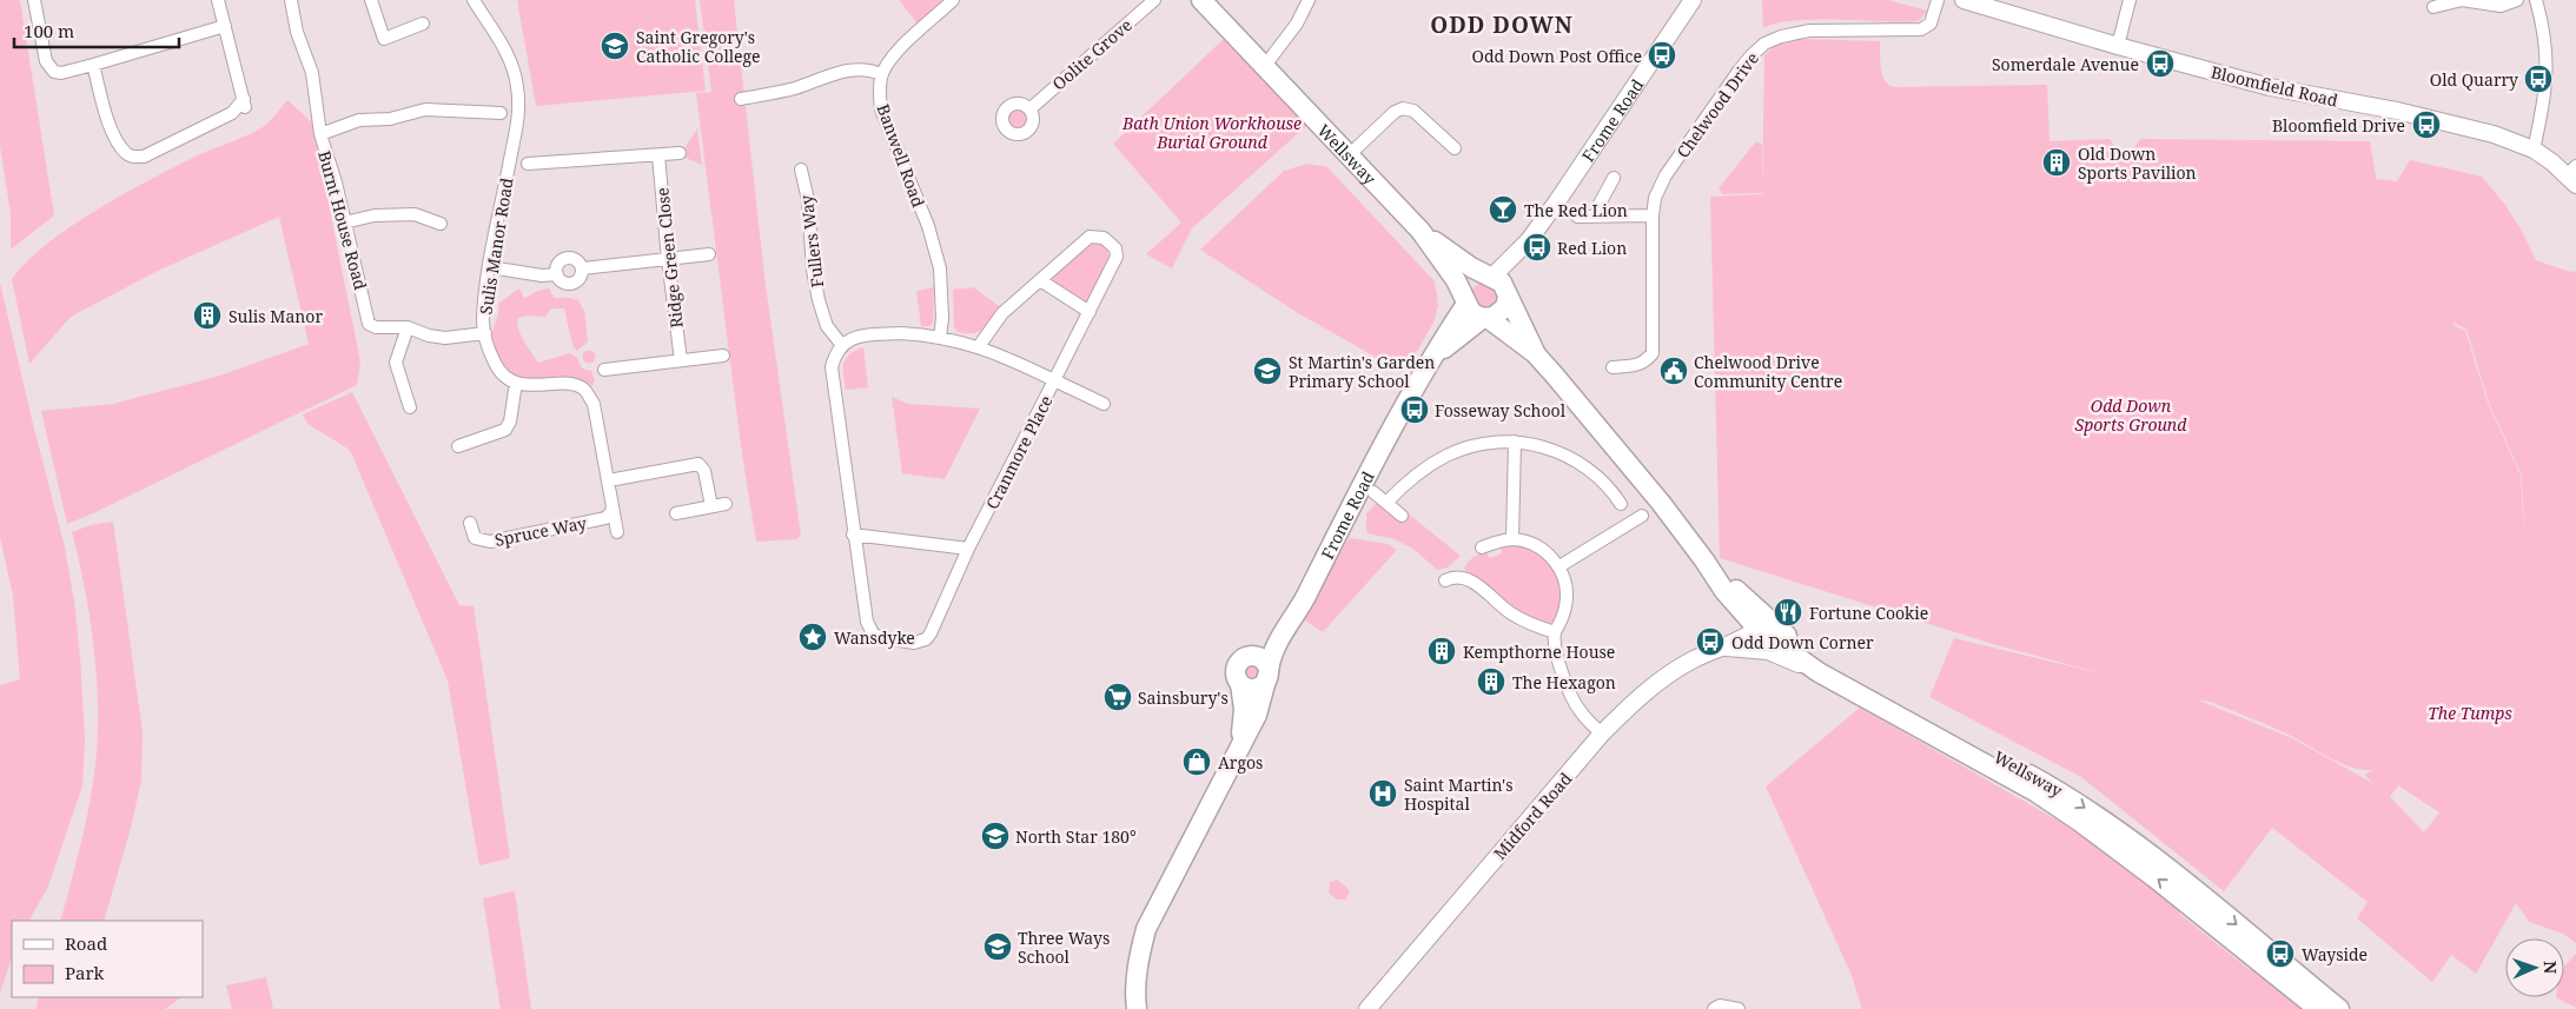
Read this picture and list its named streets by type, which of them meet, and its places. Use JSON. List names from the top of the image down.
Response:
{
  "streets": {
    "main road": ["Frome Road", "Wellsway"],
    "street": [
      "Oolite Grove",
      "Bloomfield Road",
      "Chelwood Drive",
      "Banwell Road",
      "Burnt House Road",
      "Fullers Way",
      "Sulis Manor Road",
      "Ridge Green Close",
      "Cranmore Place",
      "Spruce Way",
      "Midford Road"
    ]
  },
  "crossings": [
    ["Frome Road", "Wellsway"],
    ["Wellsway", "Midford Road"],
    ["Banwell Road", "Cranmore Place"],
    ["Burnt House Road", "Sulis Manor Road"],
    ["Fullers Way", "Cranmore Place"]
  ],
  "districts": ["ODD DOWN"],
  "parks": ["Bath Union Workhouse Burial Ground", "Odd Down Sports Ground", "The Tumps"],
  "places": {
    "school or university": [
      "Saint Gregory's Catholic College",
      "St Martin's Garden Primary School",
      "North Star 180°",
      "Three Ways School"
    ],
    "bus stop": [
      "Odd Down Post Office",
      "Somerdale Avenue",
      "Old Quarry",
      "Bloomfield Drive",
      "Red Lion",
      "Fosseway School",
      "Odd Down Corner",
      "Wayside"
    ],
    "building": [
      "Old Down Sports Pavilion",
      "Sulis Manor",
      "Kempthorne House",
      "The Hexagon"
    ],
    "bar": ["The Red Lion"],
    "public building": ["Chelwood Drive Community Centre"],
    "restaurant": ["Fortune Cookie"],
    "place": ["Wansdyke"],
    "supermarket": ["Sainsbury's"],
    "shop": ["Argos"],
    "hospital": ["Saint Martin's Hospital"]
  },
  "legend": ["Road", "Park"],
  "scale_bar": "100 m",
  "north": "right"
}
